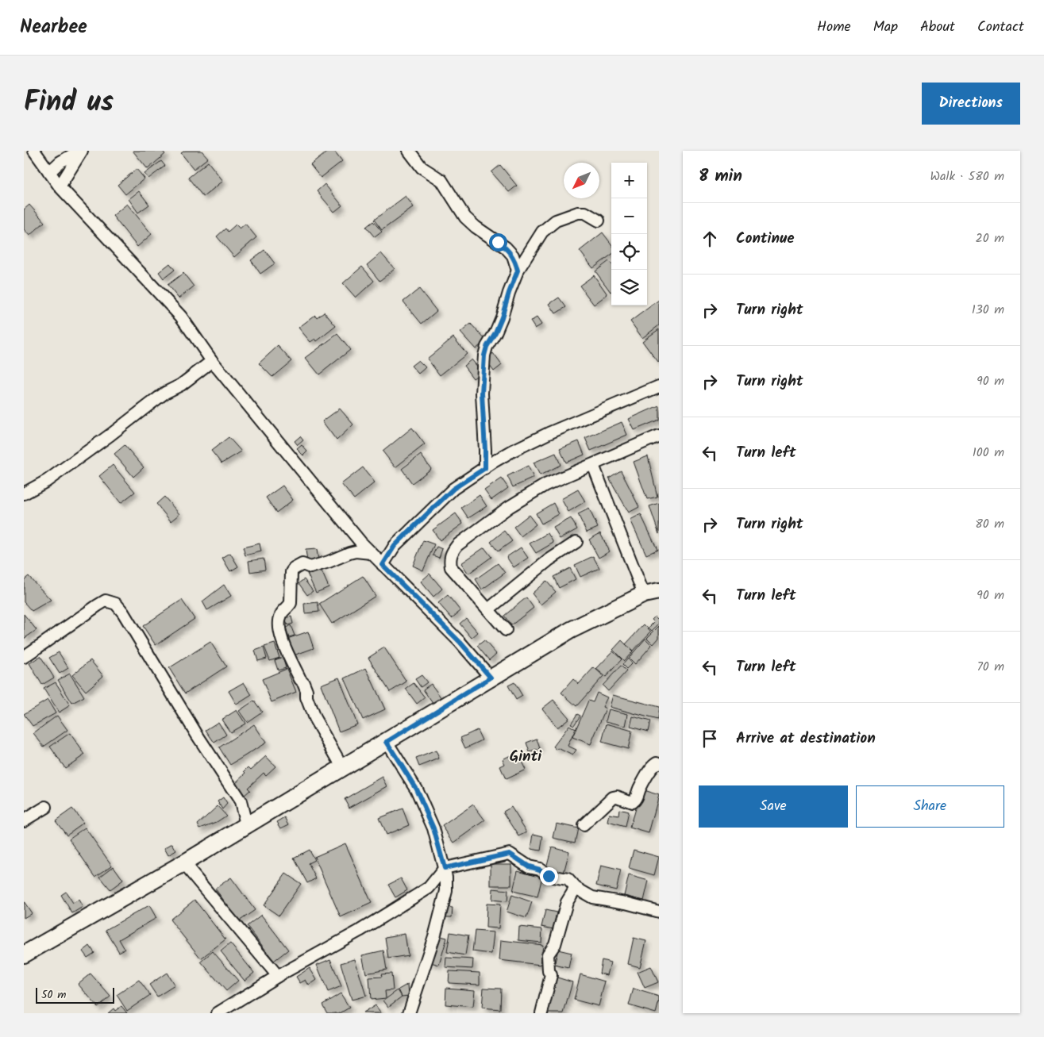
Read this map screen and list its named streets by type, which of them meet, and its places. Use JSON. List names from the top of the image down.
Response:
{
  "districts": ["Ginti"],
  "scale_bar": "50 m",
  "north": "bottom left",
  "page": {
    "header": "Nearbee",
    "nav": [
      "Home",
      "Map",
      "About",
      "Contact"
    ],
    "title": "Find us",
    "buttons": [
      "Directions",
      ["Save", "Share"]
    ],
    "heading": ["8 min", "Walk · 580 m"],
    "map_buttons": ["+", "−"],
    "list": [
      ["Continue", "20 m"],
      ["Turn right", "130 m"],
      ["Turn right", "90 m"],
      ["Turn left", "100 m"],
      ["Turn right", "80 m"],
      ["Turn left", "90 m"],
      ["Turn left", "70 m"],
      "Arrive at destination"
    ],
    "scale": "50 m"
  }
}
